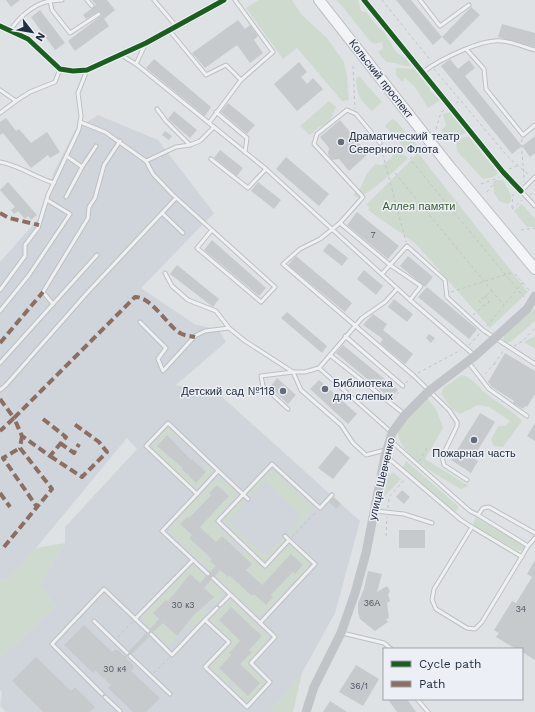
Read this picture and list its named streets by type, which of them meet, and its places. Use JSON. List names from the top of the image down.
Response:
{
  "streets": {
    "main road": ["Кольский проспект", "улица Шевченко"]
  },
  "parks": ["Аллея памяти"],
  "places": [
    "Драматический театр Северного Флота",
    "Библиотека для слепых",
    "Детский сад №118",
    "Пожарная часть"
  ],
  "house_numbers": [
    "7",
    "36А",
    "30 к3",
    "34",
    "30 к4",
    "36/1"
  ],
  "legend": ["Cycle path", "Path"],
  "north": "bottom right"
}
